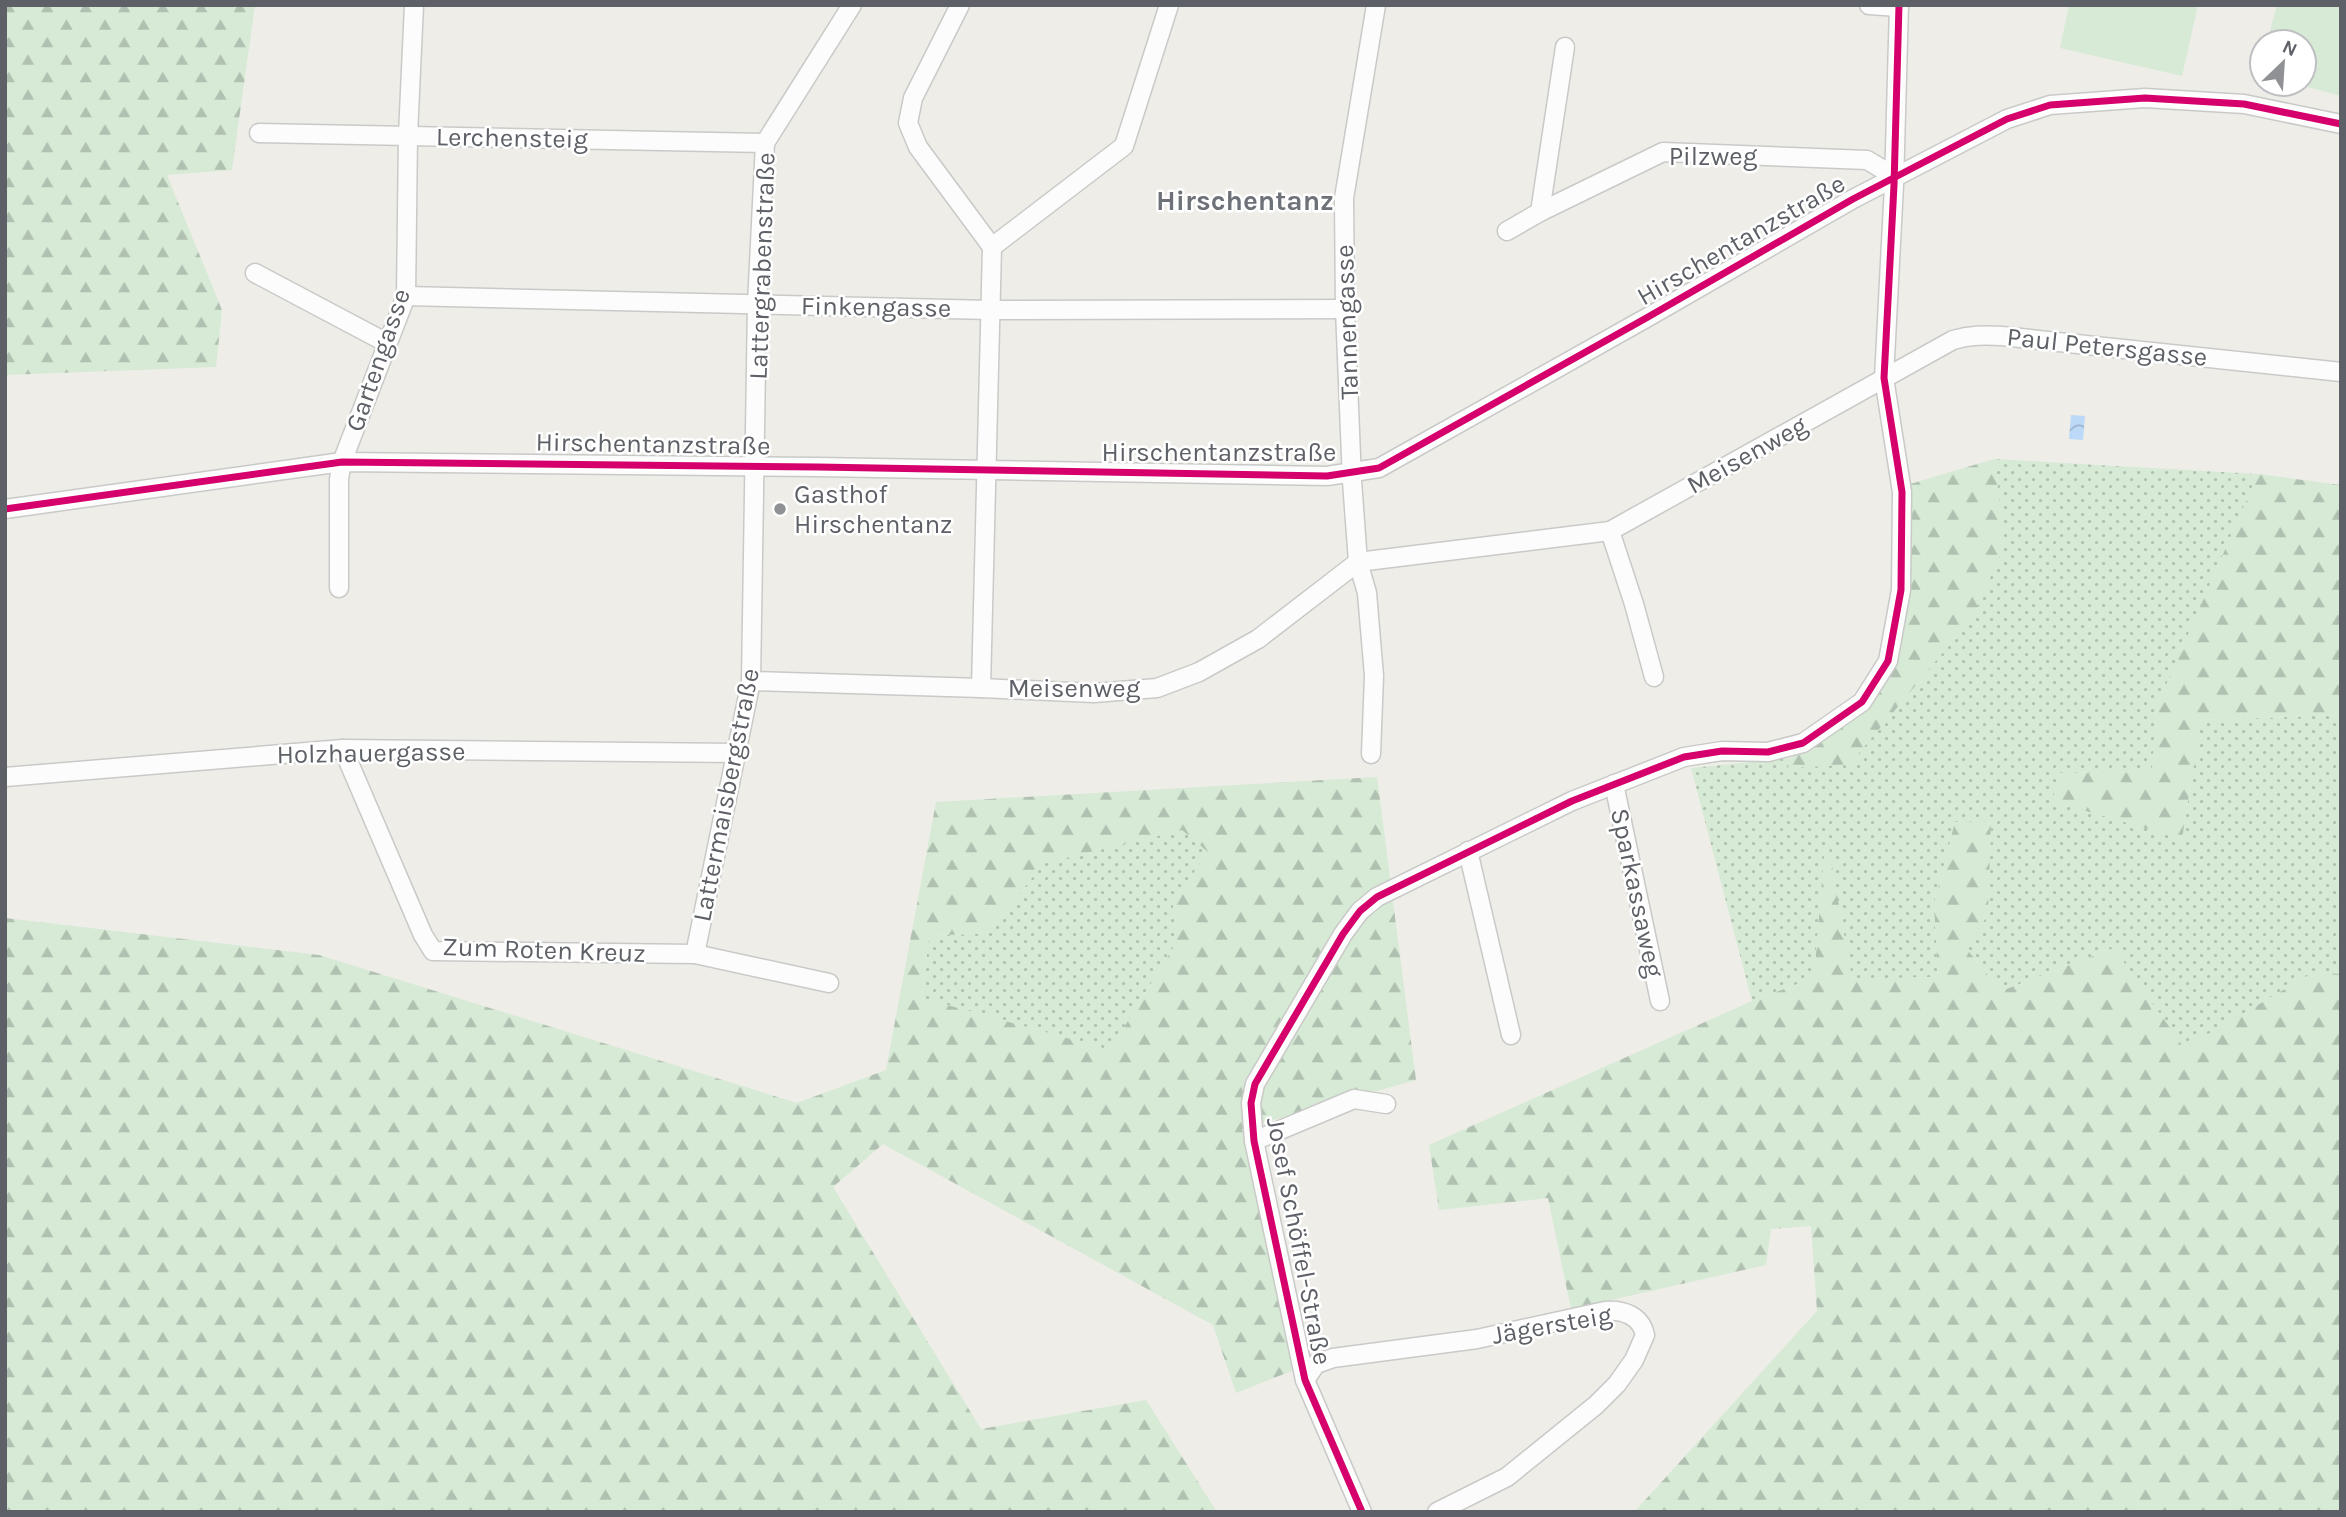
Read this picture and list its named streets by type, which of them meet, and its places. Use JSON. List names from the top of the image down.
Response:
{
  "streets": {
    "street": [
      "Lerchensteig",
      "Pilzweg",
      "Hirschentanzstraße",
      "Lattergrabenstraße",
      "Finkengasse",
      "Tannengasse",
      "Paul Petersgasse",
      "Gartengasse",
      "Meisenweg",
      "Holzhauergasse",
      "Lattermaisbergstraße",
      "Sparkassaweg",
      "Zum Roten Kreuz",
      "Josef Schöffel-Straße",
      "Jägersteig"
    ]
  },
  "crossings": [
    ["Lerchensteig", "Lattergrabenstraße"],
    ["Lerchensteig", "Gartengasse"],
    ["Pilzweg", "Hirschentanzstraße"],
    ["Pilzweg", "Josef Schöffel-Straße"],
    ["Hirschentanzstraße", "Lattergrabenstraße"],
    ["Hirschentanzstraße", "Tannengasse"],
    ["Hirschentanzstraße", "Gartengasse"],
    ["Hirschentanzstraße", "Lattermaisbergstraße"],
    ["Hirschentanzstraße", "Josef Schöffel-Straße"],
    ["Lattergrabenstraße", "Finkengasse"],
    ["Lattergrabenstraße", "Lattermaisbergstraße"],
    ["Finkengasse", "Tannengasse"],
    ["Finkengasse", "Gartengasse"],
    ["Paul Petersgasse", "Meisenweg"],
    ["Paul Petersgasse", "Josef Schöffel-Straße"],
    ["Meisenweg", "Lattermaisbergstraße"],
    ["Meisenweg", "Josef Schöffel-Straße"],
    ["Holzhauergasse", "Lattermaisbergstraße"],
    ["Holzhauergasse", "Zum Roten Kreuz"],
    ["Lattermaisbergstraße", "Zum Roten Kreuz"],
    ["Sparkassaweg", "Josef Schöffel-Straße"],
    ["Josef Schöffel-Straße", "Jägersteig"]
  ],
  "districts": ["Hirschentanz"],
  "places": ["Gasthof Hirschentanz"],
  "north": "top right"
}
